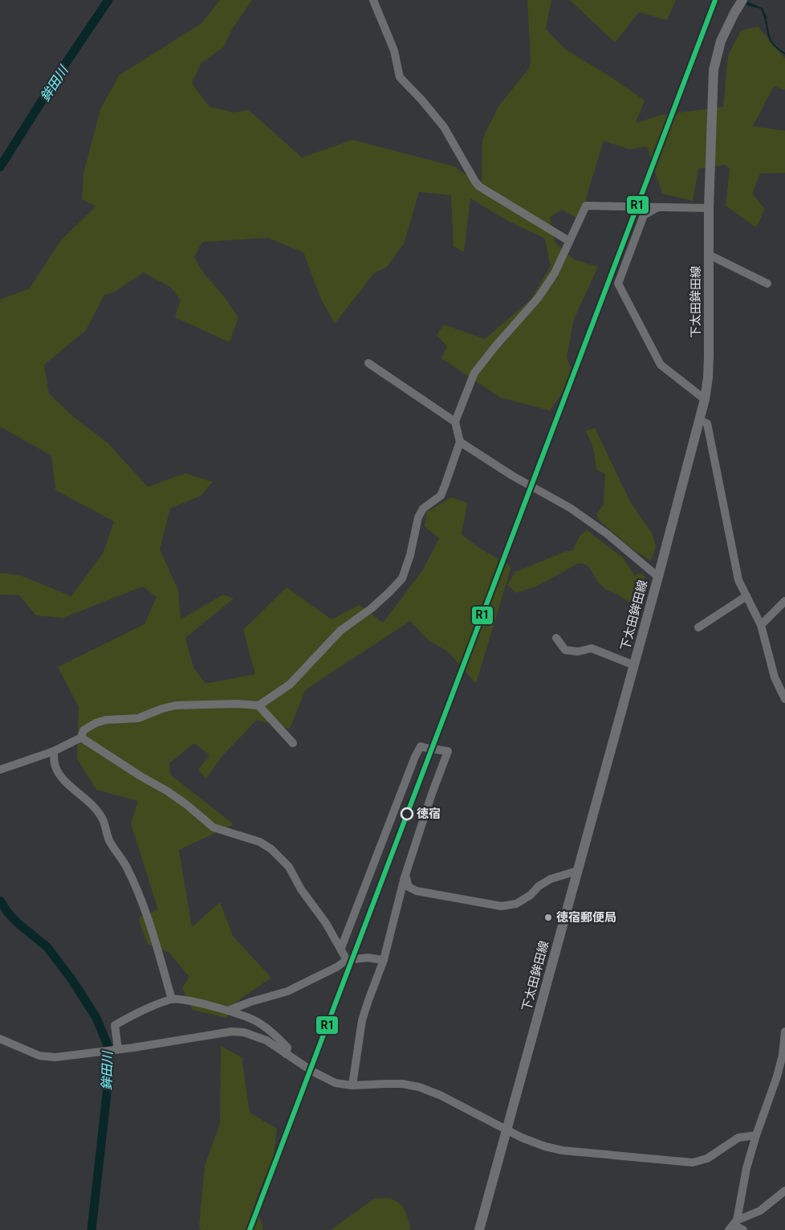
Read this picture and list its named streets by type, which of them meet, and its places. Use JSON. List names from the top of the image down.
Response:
{
  "streets": {
    "main road": ["下太田鉾田線"]
  },
  "water": ["鉾田川"],
  "places": ["徳宿", "徳宿郵便局"],
  "lines": ["transit line R1"]
}
